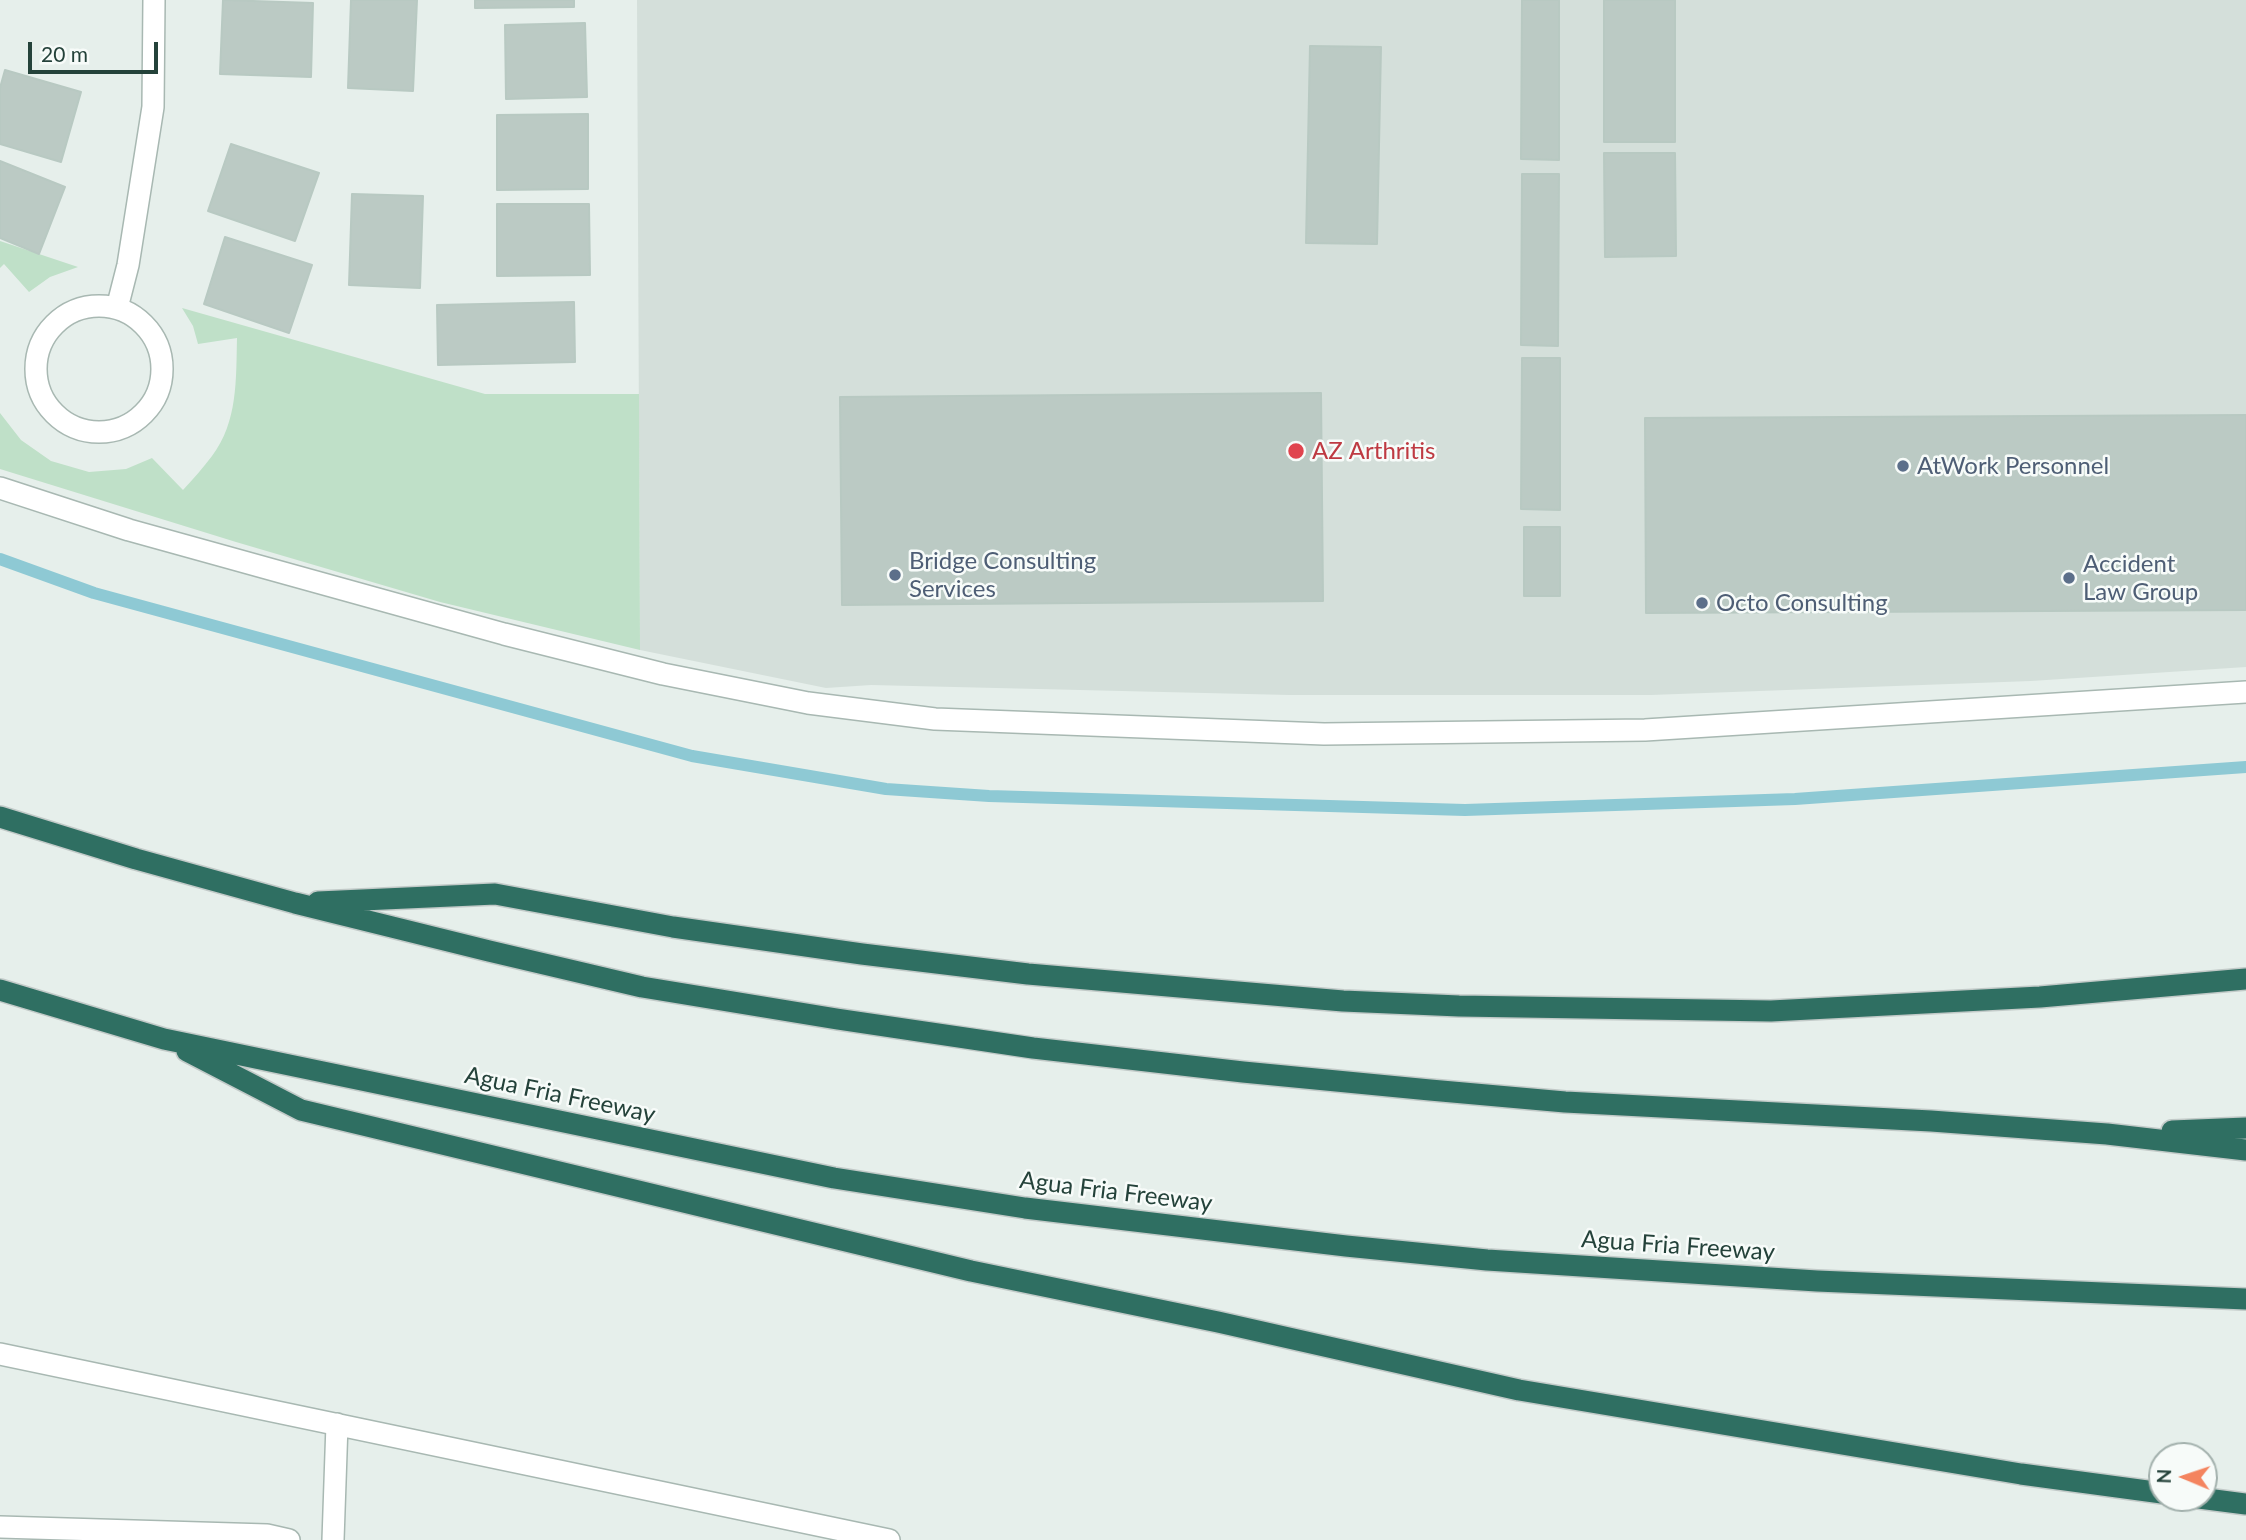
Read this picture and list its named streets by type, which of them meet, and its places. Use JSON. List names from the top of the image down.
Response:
{
  "streets": {
    "highway": ["Agua Fria Freeway"]
  },
  "places": [
    "AZ Arthritis",
    "AtWork Personnel",
    "Bridge Consulting Services",
    "Accident Law Group",
    "Octo Consulting"
  ],
  "scale_bar": "20 m",
  "north": "left"
}
